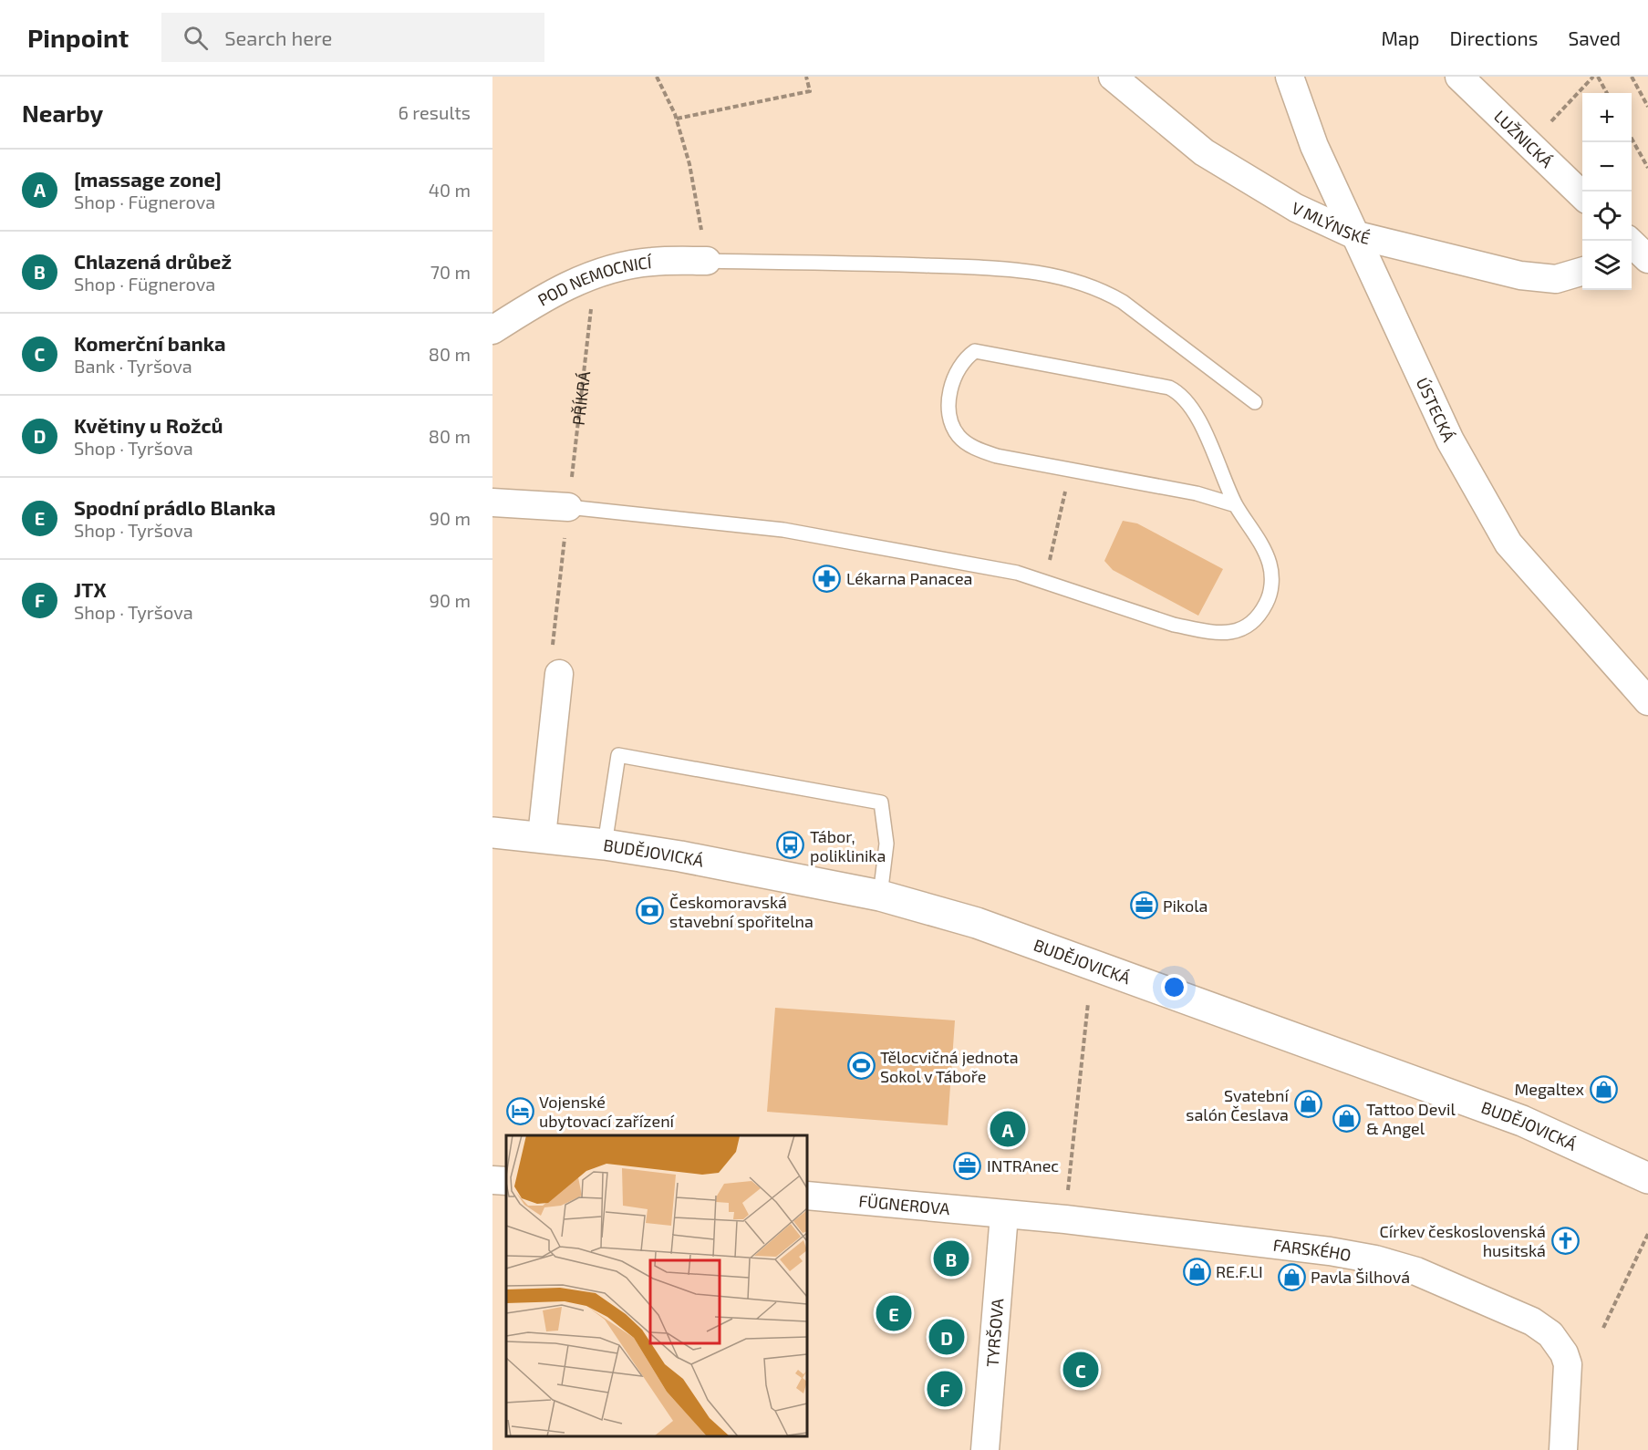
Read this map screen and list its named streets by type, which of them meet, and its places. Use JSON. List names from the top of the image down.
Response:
{
  "streets": {
    "main road": ["BUDĚJOVICKÁ"],
    "street": [
      "LUŽNICKÁ",
      "V MLÝNSKÉ",
      "POD NEMOCNICÍ",
      "ÚSTECKÁ",
      "FÜGNEROVA",
      "FARSKÉHO",
      "TYRŠOVA"
    ],
    "path": ["PŘÍKRÁ"]
  },
  "crossings": [
    ["V MLÝNSKÉ", "ÚSTECKÁ"],
    ["FÜGNEROVA", "FARSKÉHO"],
    ["FÜGNEROVA", "TYRŠOVA"],
    ["FARSKÉHO", "TYRŠOVA"]
  ],
  "places": {
    "pharmacy": ["Lékarna Panacea"],
    "bus stop": ["Tábor, poliklinika"],
    "office": ["Pikola", "INTRAnec"],
    "bank": ["Českomoravská stavební spořitelna"],
    "sports": ["Tělocvičná jednota Sokol v Táboře"],
    "shop": [
      "Megaltex",
      "Svatební salón Česlava",
      "Tattoo Devil & Angel",
      "RE.F.LI",
      "Pavla Šilhová"
    ],
    "hotel": ["Vojenské ubytovací zařízení"],
    "church": ["Církev československá husitská"]
  },
  "page": {
    "header": "Pinpoint",
    "search": "Search here",
    "nav": ["Map", "Directions", "Saved"],
    "heading": ["Nearby", "6 results"],
    "map_buttons": ["+", "−"],
    "list": [
      {
        "mark": "A",
        "name": "[massage zone]",
        "note": "Shop · Fügnerova",
        "value": "40 m"
      },
      {
        "mark": "B",
        "name": "Chlazená drůbež",
        "note": "Shop · Fügnerova",
        "value": "70 m"
      },
      {
        "mark": "C",
        "name": "Komerční banka",
        "note": "Bank · Tyršova",
        "value": "80 m"
      },
      {
        "mark": "D",
        "name": "Květiny u Rožců",
        "note": "Shop · Tyršova",
        "value": "80 m"
      },
      {
        "mark": "E",
        "name": "Spodní prádlo Blanka",
        "note": "Shop · Tyršova",
        "value": "90 m"
      },
      {
        "mark": "F",
        "name": "JTX",
        "note": "Shop · Tyršova",
        "value": "90 m"
      }
    ],
    "pins": [
      "A",
      "B",
      "E",
      "D",
      "C",
      "F"
    ]
  }
}
